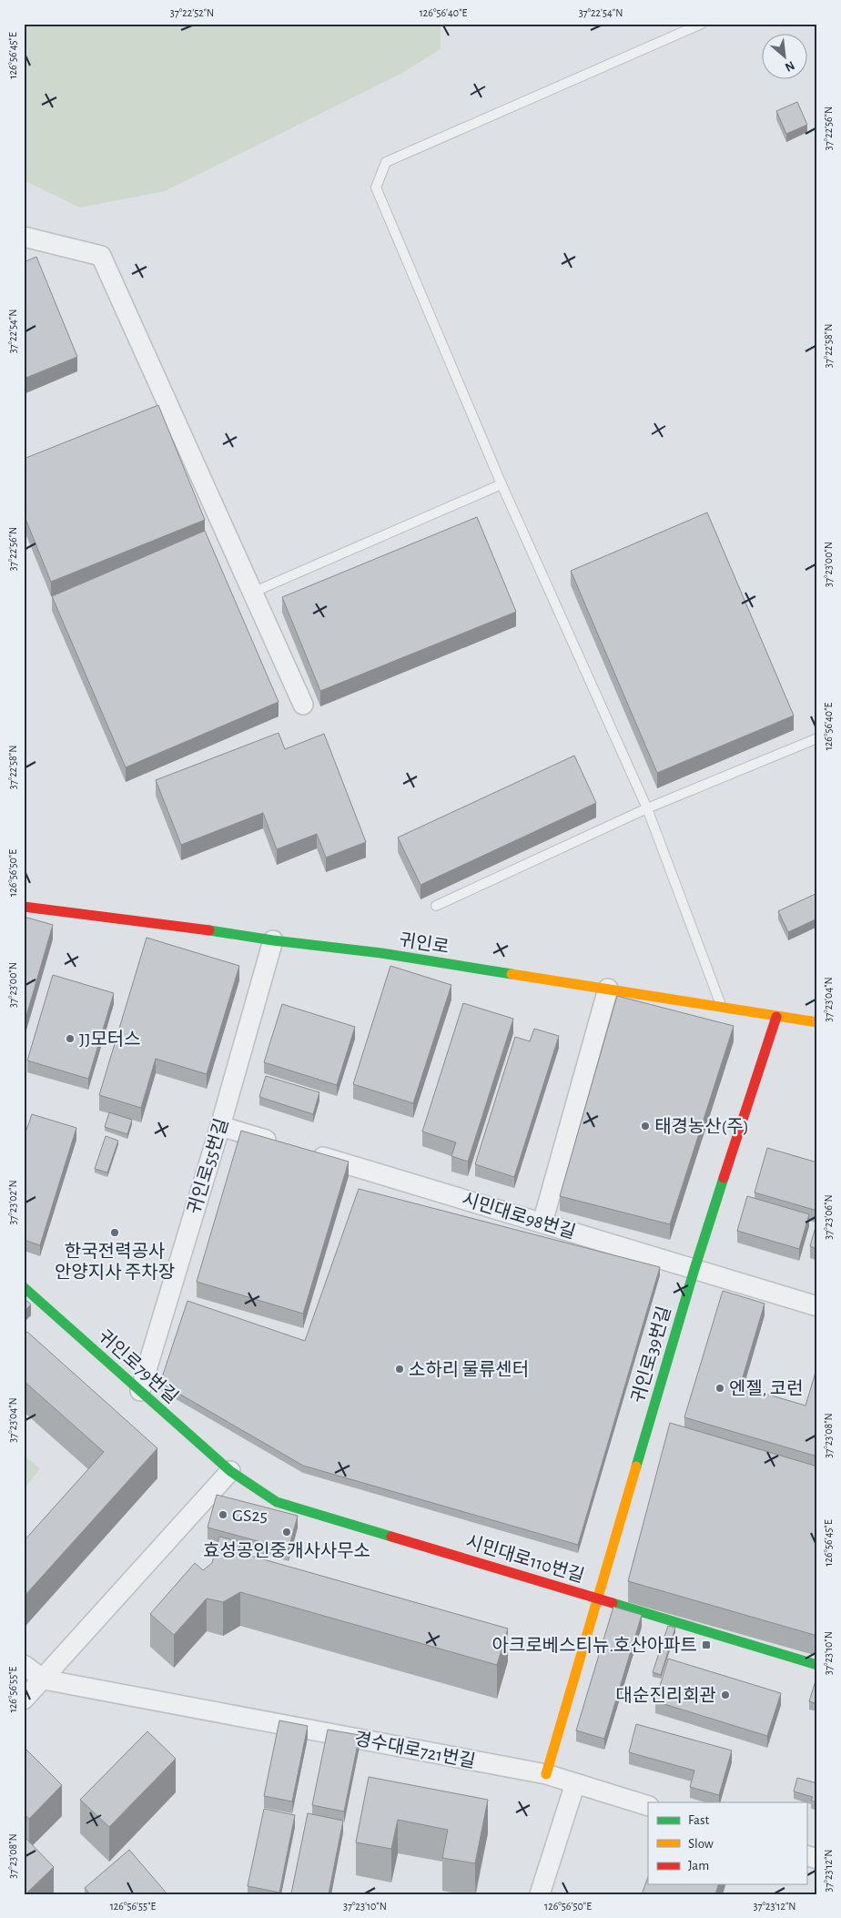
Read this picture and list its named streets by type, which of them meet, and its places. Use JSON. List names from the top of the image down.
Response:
{
  "streets": {
    "street": [
      "귀인로",
      "귀인로55번길",
      "시민대로98번길",
      "귀인로39번길",
      "귀인로79번길",
      "시민대로110번길",
      "경수대로721번길"
    ]
  },
  "crossings": [
    ["귀인로", "귀인로55번길"],
    ["귀인로", "귀인로39번길"],
    ["귀인로55번길", "귀인로79번길"],
    ["시민대로98번길", "귀인로39번길"],
    ["귀인로39번길", "시민대로110번길"],
    ["귀인로39번길", "경수대로721번길"],
    ["귀인로79번길", "시민대로110번길"]
  ],
  "places": {
    "other": [
      "JJ모터스",
      "태경농산(주)",
      "한국전력공사 안양지사 주차장",
      "소하리 물류센터",
      "엔젤, 코런",
      "GS25",
      "효성공인중개사사무소",
      "대순진리회관"
    ],
    "transit": ["아크로베스티뉴.호산아파트"]
  },
  "legend": ["Fast", "Slow", "Jam"],
  "north": "bottom right",
  "coordinates": [
    "37°22'52\"N",
    "126°56'40\"E",
    "37°22'54\"N",
    "126°56'45\"E",
    "37°22'56\"N",
    "37°22'58\"N",
    "37°23'00\"N",
    "126°56'50\"E",
    "37°23'04\"N",
    "37°23'02\"N",
    "37°23'06\"N",
    "37°23'08\"N",
    "37°23'10\"N",
    "126°56'55\"E",
    "37°23'12\"N"
  ]
}
